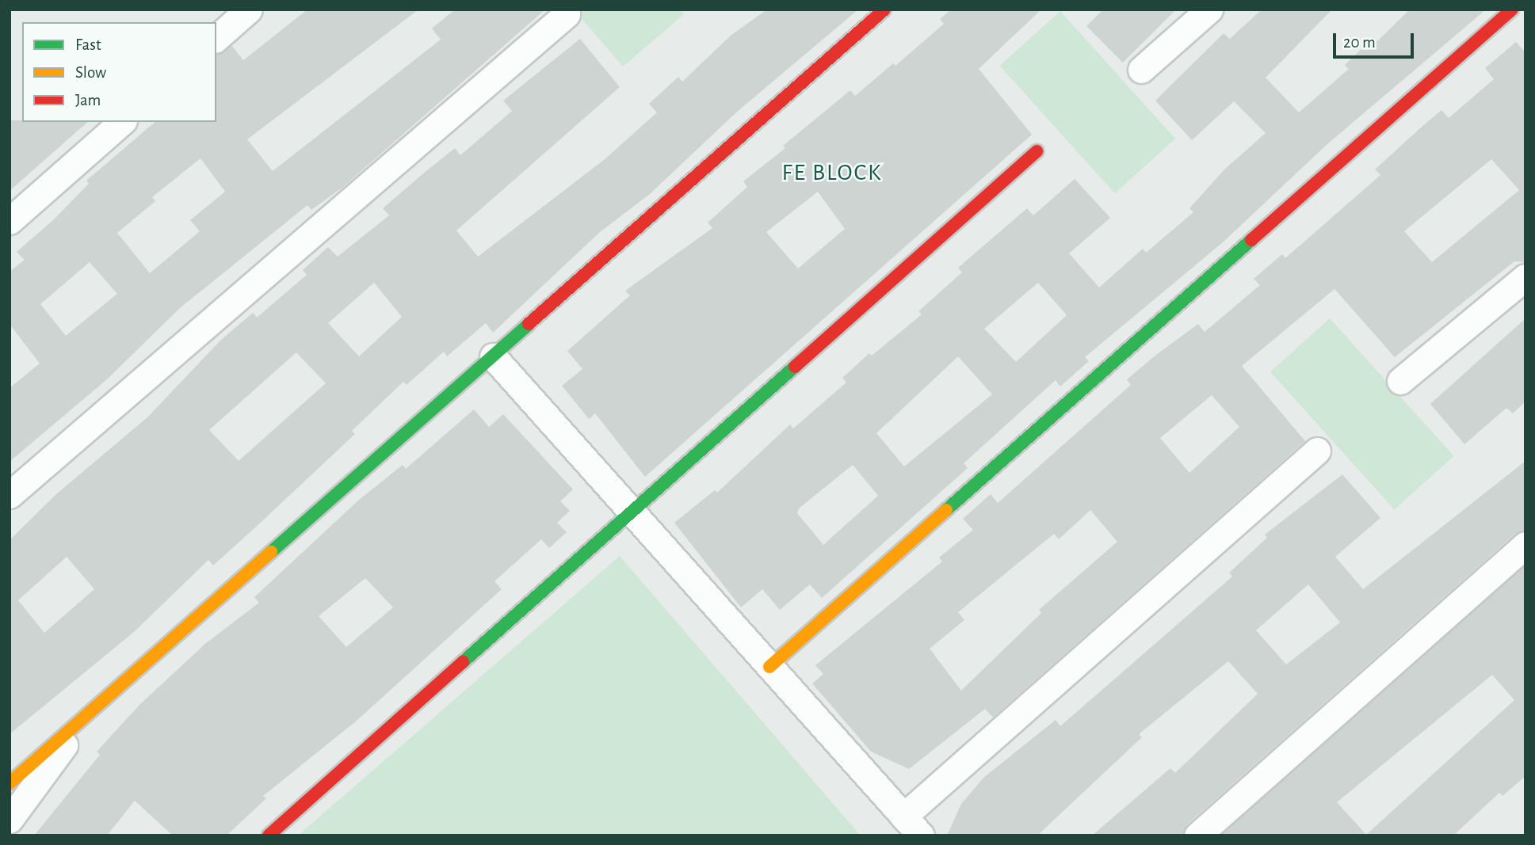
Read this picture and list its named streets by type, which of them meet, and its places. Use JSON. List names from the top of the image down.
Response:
{
  "districts": ["FE BLOCK"],
  "legend": ["Fast", "Slow", "Jam"],
  "scale_bar": "20 m"
}
